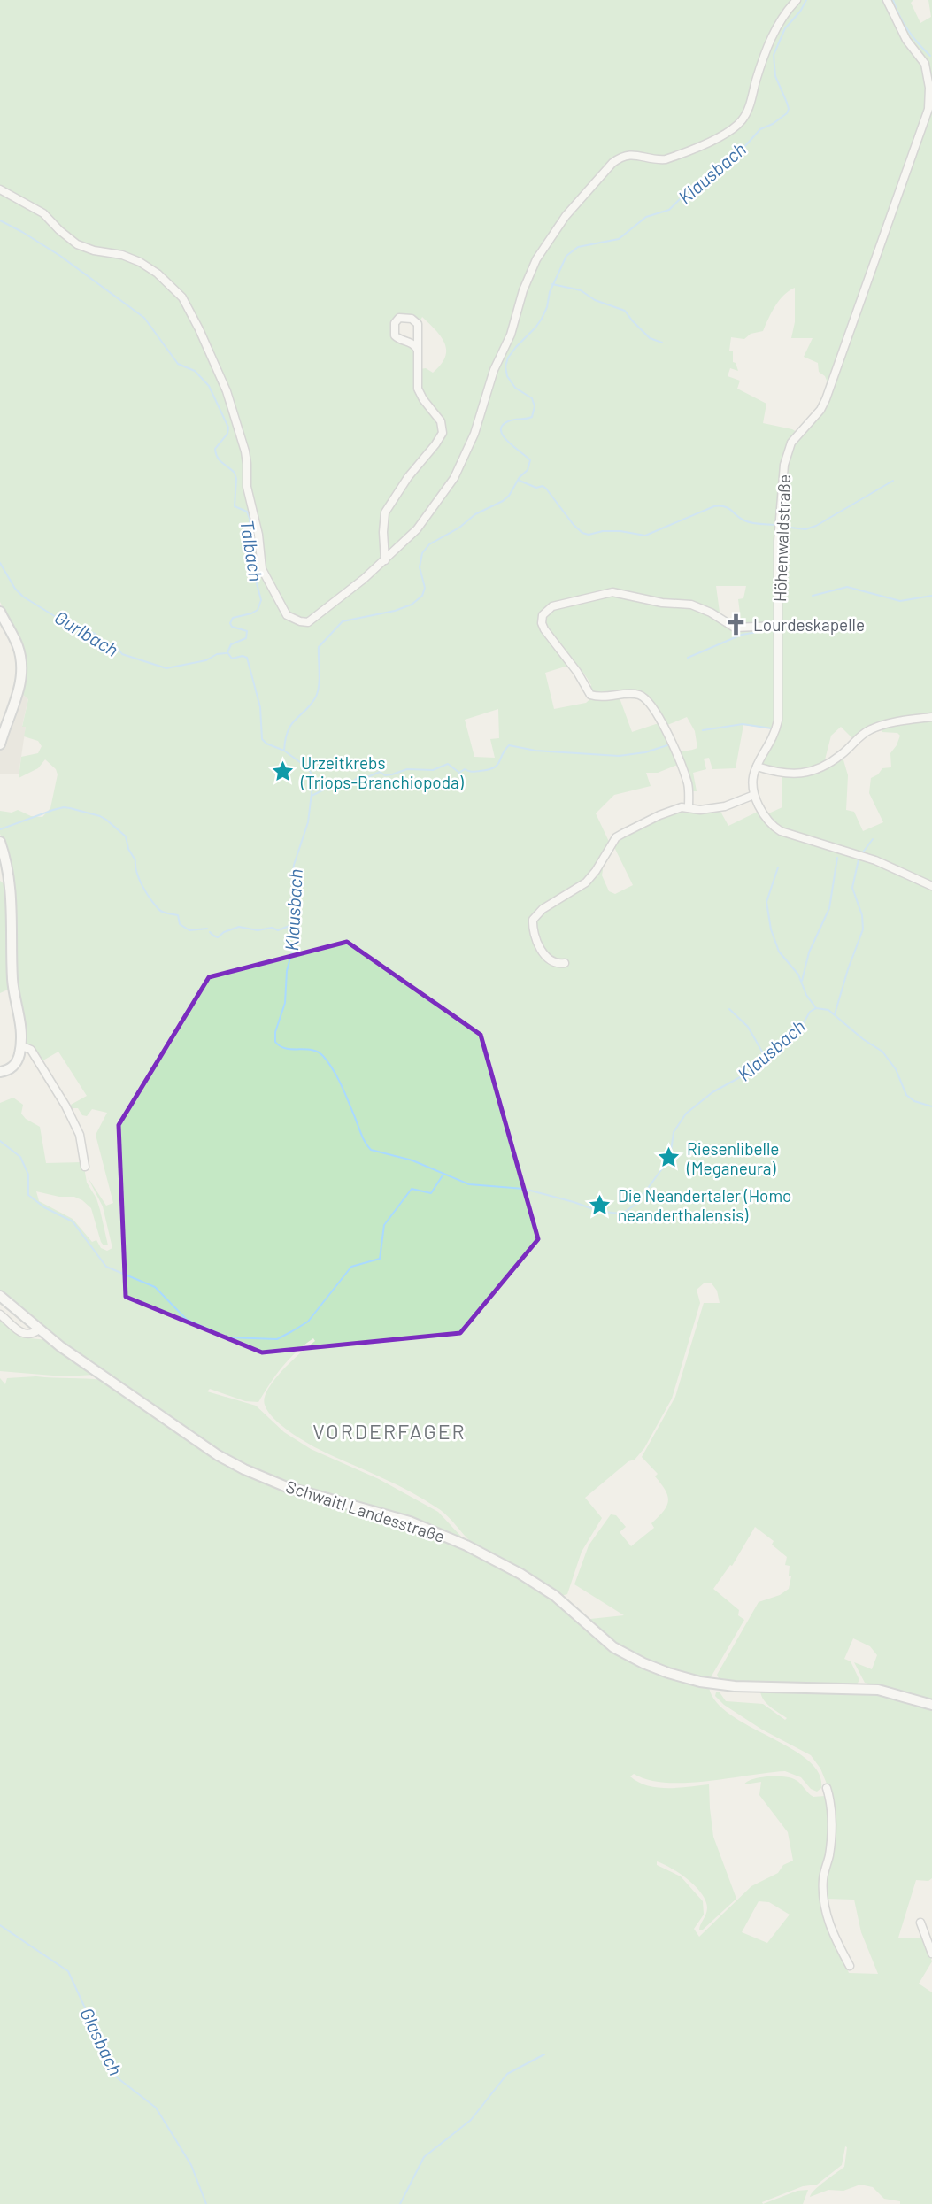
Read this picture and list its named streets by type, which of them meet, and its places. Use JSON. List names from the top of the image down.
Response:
{
  "streets": {
    "street": ["Höhenwaldstraße", "Schwaitl Landesstraße"]
  },
  "districts": ["VORDERFAGER"],
  "water": [
    "Klausbach",
    "Talbach",
    "Gurlbach",
    "Glasbach"
  ],
  "places": {
    "church": ["Lourdeskapelle"],
    "place": ["Urzeitkrebs (Triops-Branchiopoda)", "Riesenlibelle (Meganeura)", "Die Neandertaler (Homo neanderthalensis)"]
  }
}
